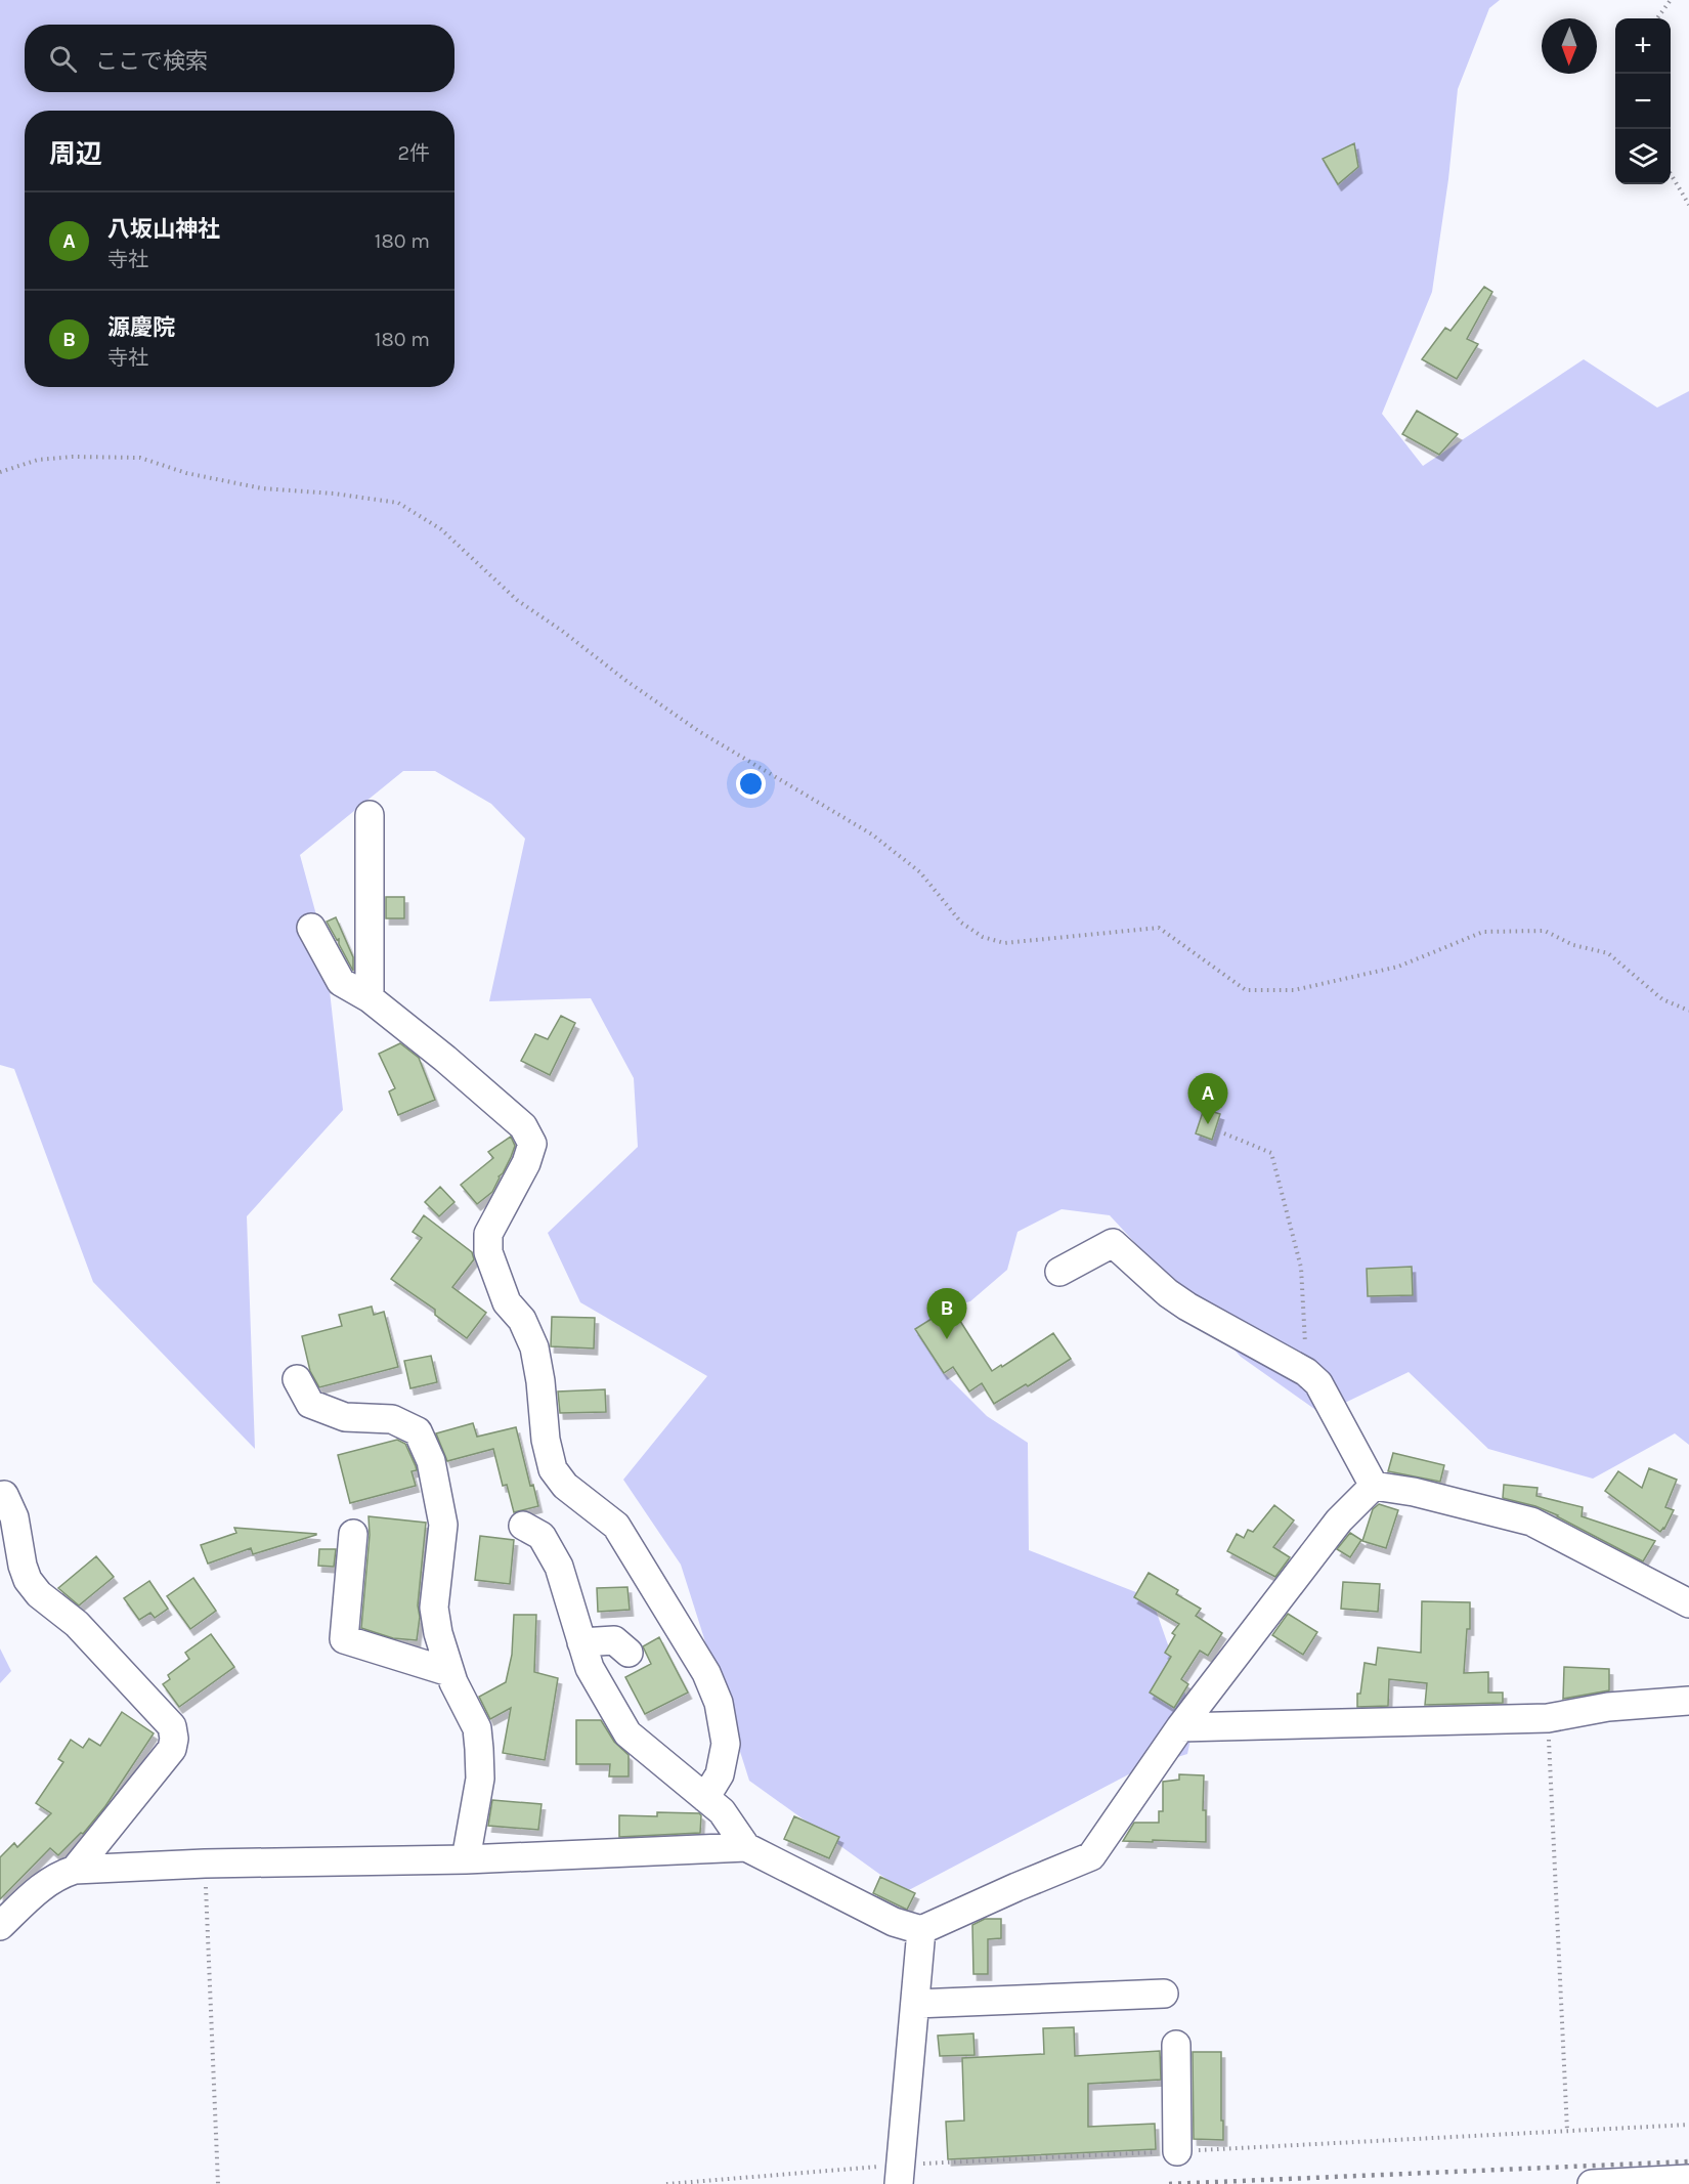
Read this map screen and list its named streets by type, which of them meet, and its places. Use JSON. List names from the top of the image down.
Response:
{
  "north": "bottom",
  "page": {
    "map_buttons": ["+", "−"],
    "search": "ここで検索",
    "heading": ["周辺", "2件"],
    "list": [
      {
        "mark": "A",
        "name": "八坂山神社",
        "note": "寺社",
        "value": "180 m"
      },
      {
        "mark": "B",
        "name": "源慶院",
        "note": "寺社",
        "value": "180 m"
      }
    ],
    "pins": ["A", "B"]
  }
}
